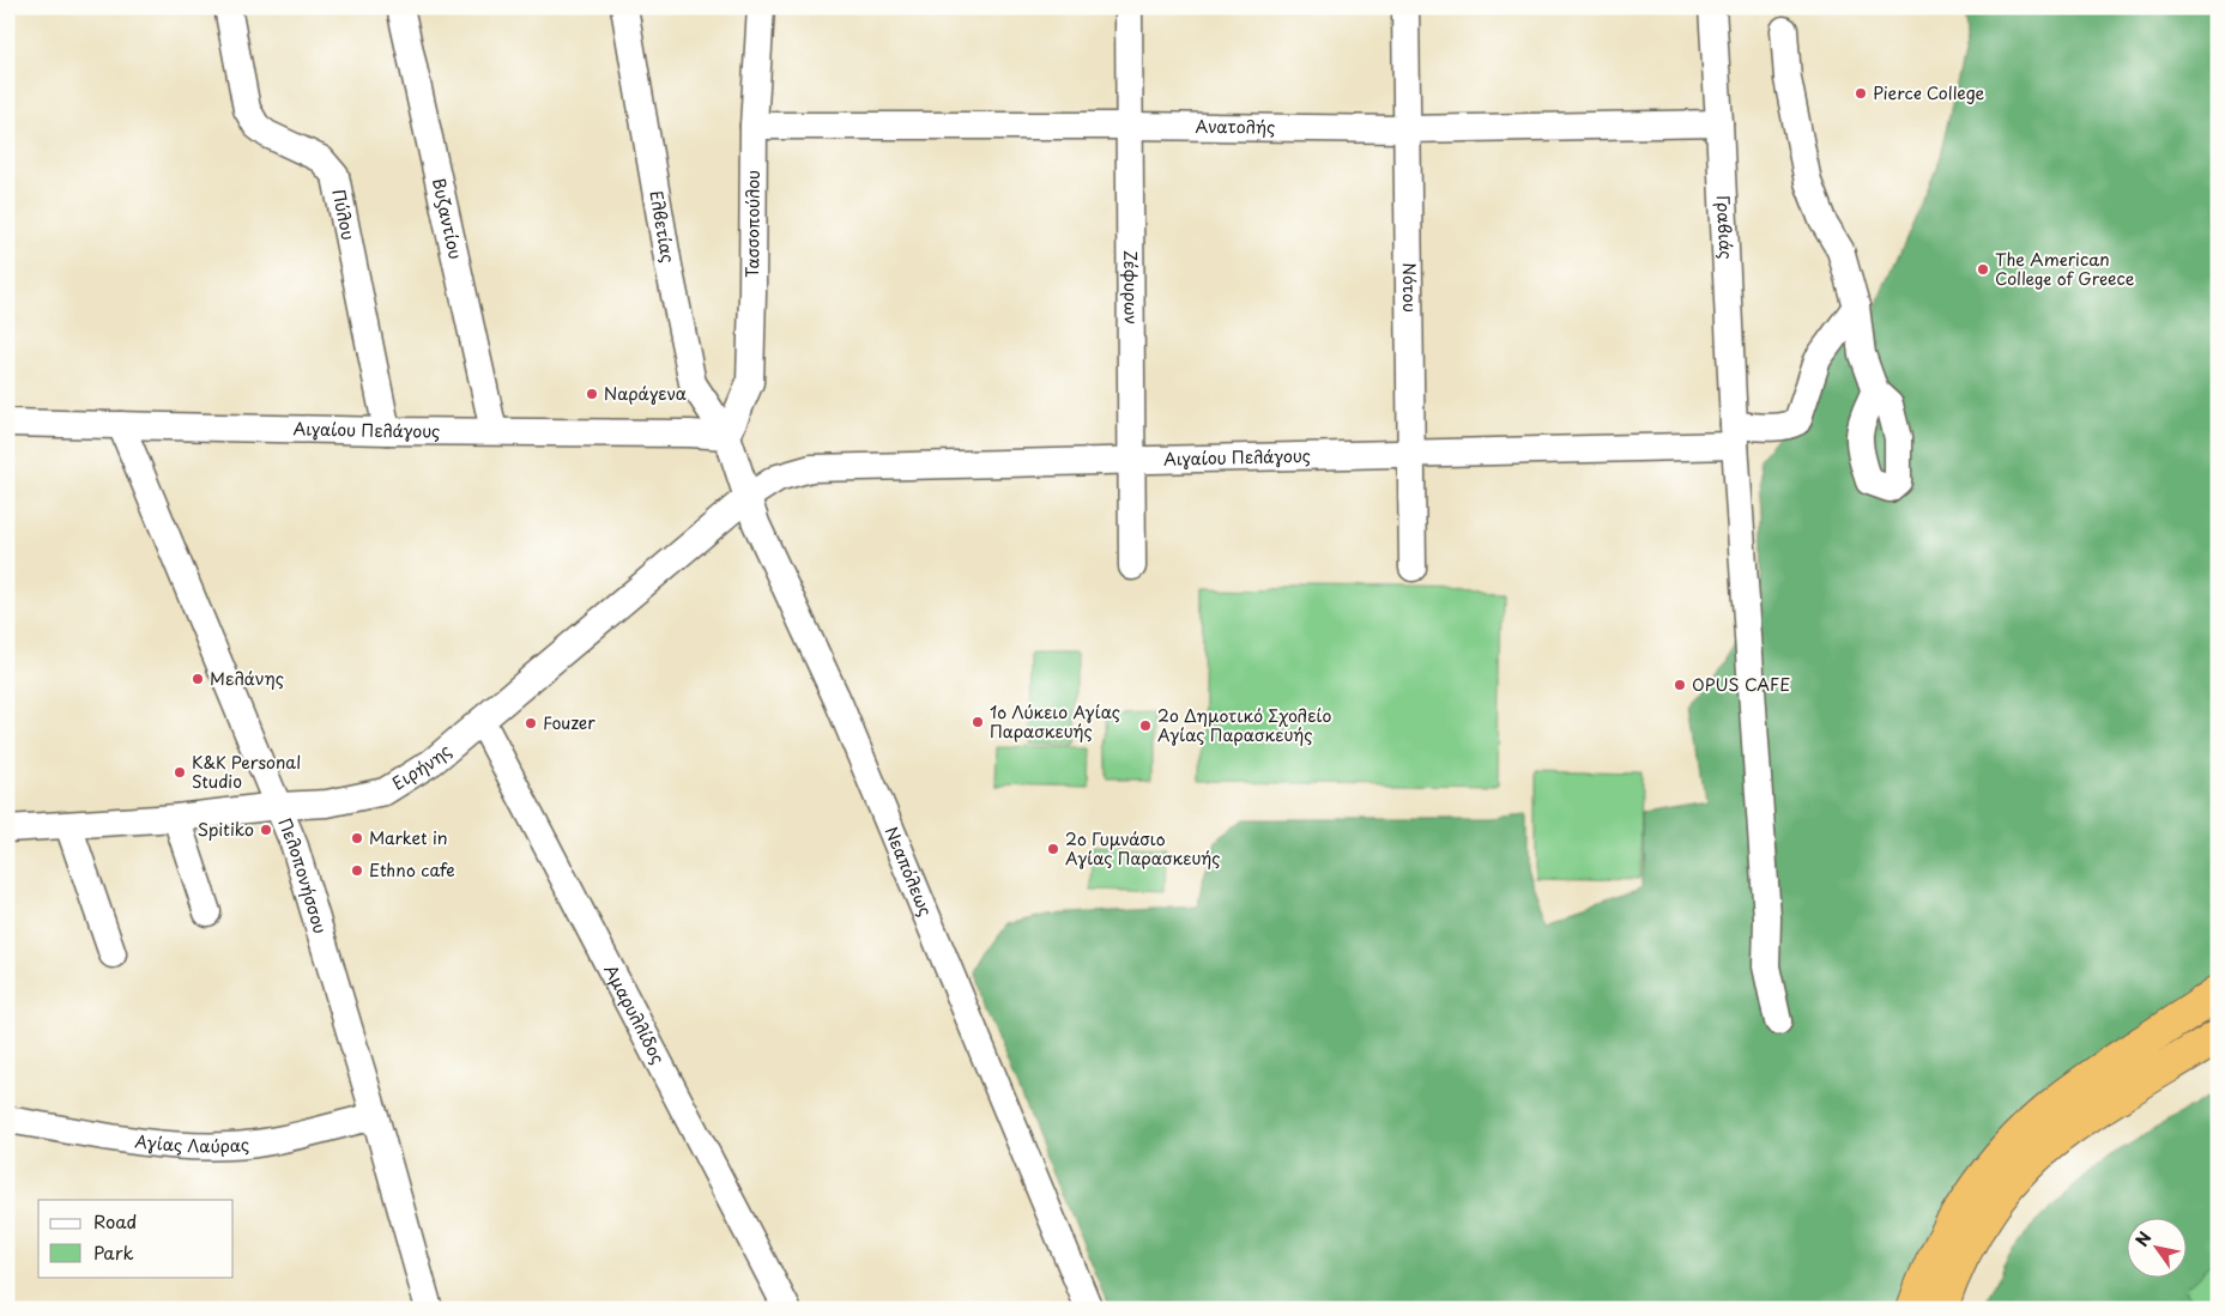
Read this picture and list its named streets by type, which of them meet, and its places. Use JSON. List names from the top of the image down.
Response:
{
  "streets": {
    "street": [
      "Ανατολής",
      "Πύλου",
      "Βυζαντίου",
      "Τασσοπούλου",
      "Ελβετίας",
      "Γραβιάς",
      "Ζέφυρων",
      "Νότου",
      "Αιγαίου Πελάγους",
      "Ειρήνης",
      "Νεαπόλεως",
      "Πελοπονήσσου",
      "Αμαρυλλίδος",
      "Αγίας Λαύρας"
    ]
  },
  "crossings": [
    ["Ανατολής", "Τασσοπούλου"],
    ["Ανατολής", "Γραβιάς"],
    ["Ανατολής", "Ζέφυρων"],
    ["Ανατολής", "Νότου"],
    ["Πύλου", "Αιγαίου Πελάγους"],
    ["Βυζαντίου", "Αιγαίου Πελάγους"],
    ["Τασσοπούλου", "Ελβετίας"],
    ["Τασσοπούλου", "Αιγαίου Πελάγους"],
    ["Τασσοπούλου", "Νεαπόλεως"],
    ["Ελβετίας", "Αιγαίου Πελάγους"],
    ["Ελβετίας", "Νεαπόλεως"],
    ["Γραβιάς", "Αιγαίου Πελάγους"],
    ["Ζέφυρων", "Αιγαίου Πελάγους"],
    ["Νότου", "Αιγαίου Πελάγους"],
    ["Αιγαίου Πελάγους", "Ειρήνης"],
    ["Αιγαίου Πελάγους", "Νεαπόλεως"],
    ["Αιγαίου Πελάγους", "Πελοπονήσσου"],
    ["Ειρήνης", "Νεαπόλεως"],
    ["Ειρήνης", "Πελοπονήσσου"],
    ["Ειρήνης", "Αμαρυλλίδος"],
    ["Πελοπονήσσου", "Αγίας Λαύρας"]
  ],
  "places": [
    "Pierce College",
    "The American College of Greece",
    "Ναράγενα",
    "Μελάνης",
    "OPUS CAFE",
    "1ο Λύκειο Αγίας Παρασκευής",
    "Fouzer",
    "2ο Δημοτικό Σχολείο Αγίας Παρασκευής",
    "K&K Personal Studio",
    "Spitiko",
    "Market in",
    "2ο Γυμνάσιο Αγίας Παρασκευής",
    "Ethno cafe"
  ],
  "legend": ["Road", "Park"],
  "north": "top left"
}
